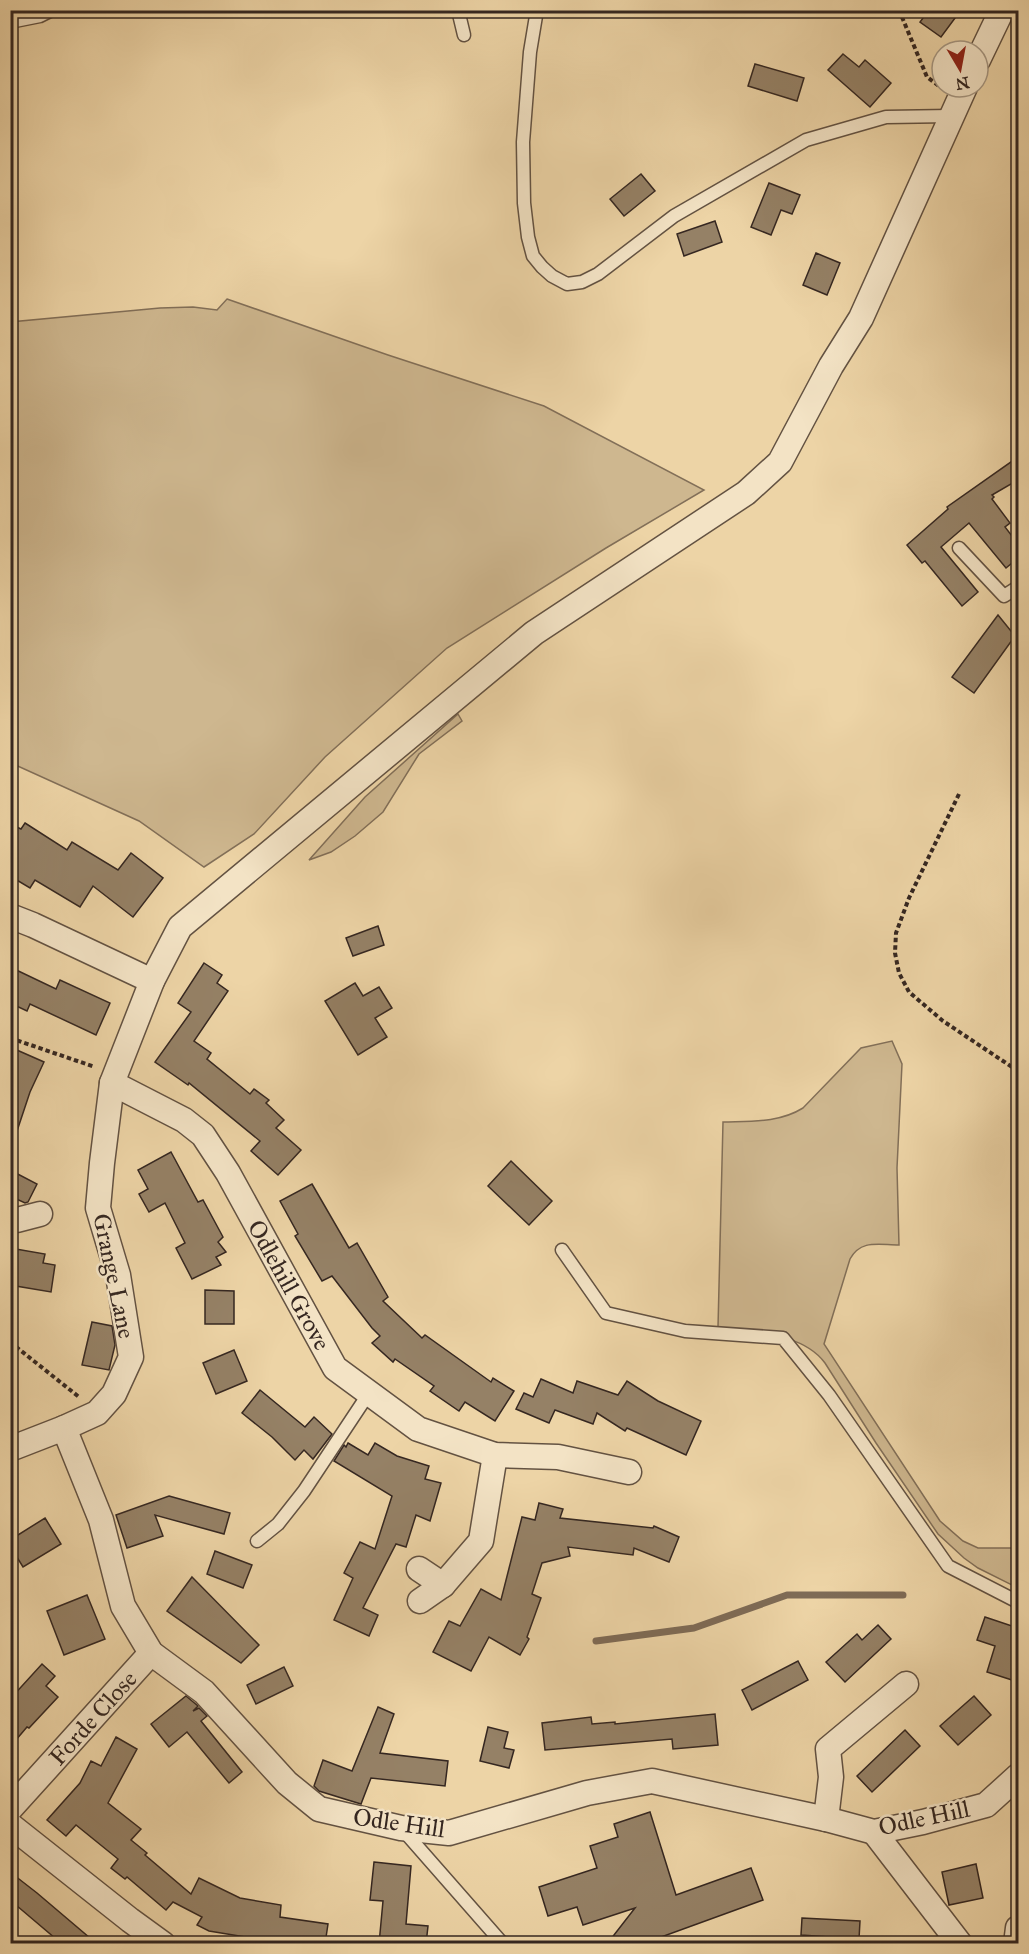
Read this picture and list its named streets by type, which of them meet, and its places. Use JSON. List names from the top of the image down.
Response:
{
  "streets": {
    "street": [
      "Grange Lane",
      "Odlehill Grove",
      "Forde Close",
      "Odle Hill"
    ]
  },
  "crossings": [
    ["Grange Lane", "Odlehill Grove"],
    ["Grange Lane", "Odle Hill"],
    ["Forde Close", "Odle Hill"]
  ],
  "north": "bottom"
}
